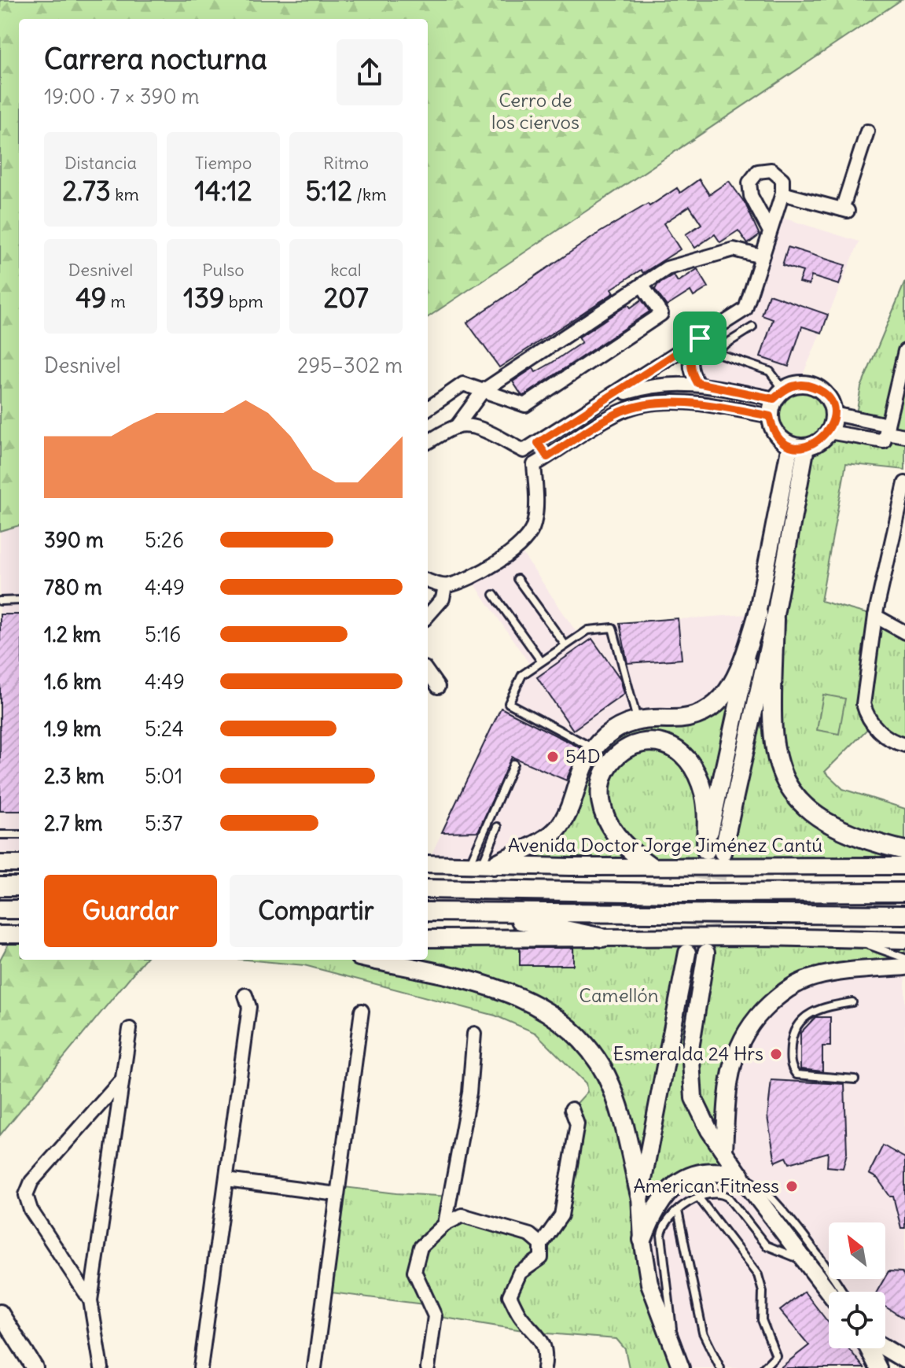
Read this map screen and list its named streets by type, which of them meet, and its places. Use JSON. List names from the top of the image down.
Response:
{
  "streets": {
    "street": ["Avenida Doctor Jorge Jiménez Cantú"]
  },
  "parks": ["Cerro de los ciervos", "Camellón"],
  "places": ["54D", "Esmeralda 24 Hrs", "American Fitness"],
  "north": "top left",
  "page": {
    "heading": ["Carrera nocturna", "19:00 · 7 × 390 m"],
    "stats": [
      ["Distancia", "2.73 km"],
      ["Tiempo", "14:12"],
      ["Ritmo", "5:12 /km"],
      ["Desnivel", "49 m"],
      ["Pulso", "139 bpm"],
      ["kcal", "207"]
    ],
    "chart": ["Desnivel", "295–302 m"],
    "list": [
      {
        "name": "390 m",
        "note": "5:26"
      },
      {
        "name": "780 m",
        "note": "4:49"
      },
      {
        "name": "1.2 km",
        "note": "5:16"
      },
      {
        "name": "1.6 km",
        "note": "4:49"
      },
      {
        "name": "1.9 km",
        "note": "5:24"
      },
      {
        "name": "2.3 km",
        "note": "5:01"
      },
      {
        "name": "2.7 km",
        "note": "5:37"
      }
    ],
    "buttons": ["Guardar", "Compartir"]
  }
}
